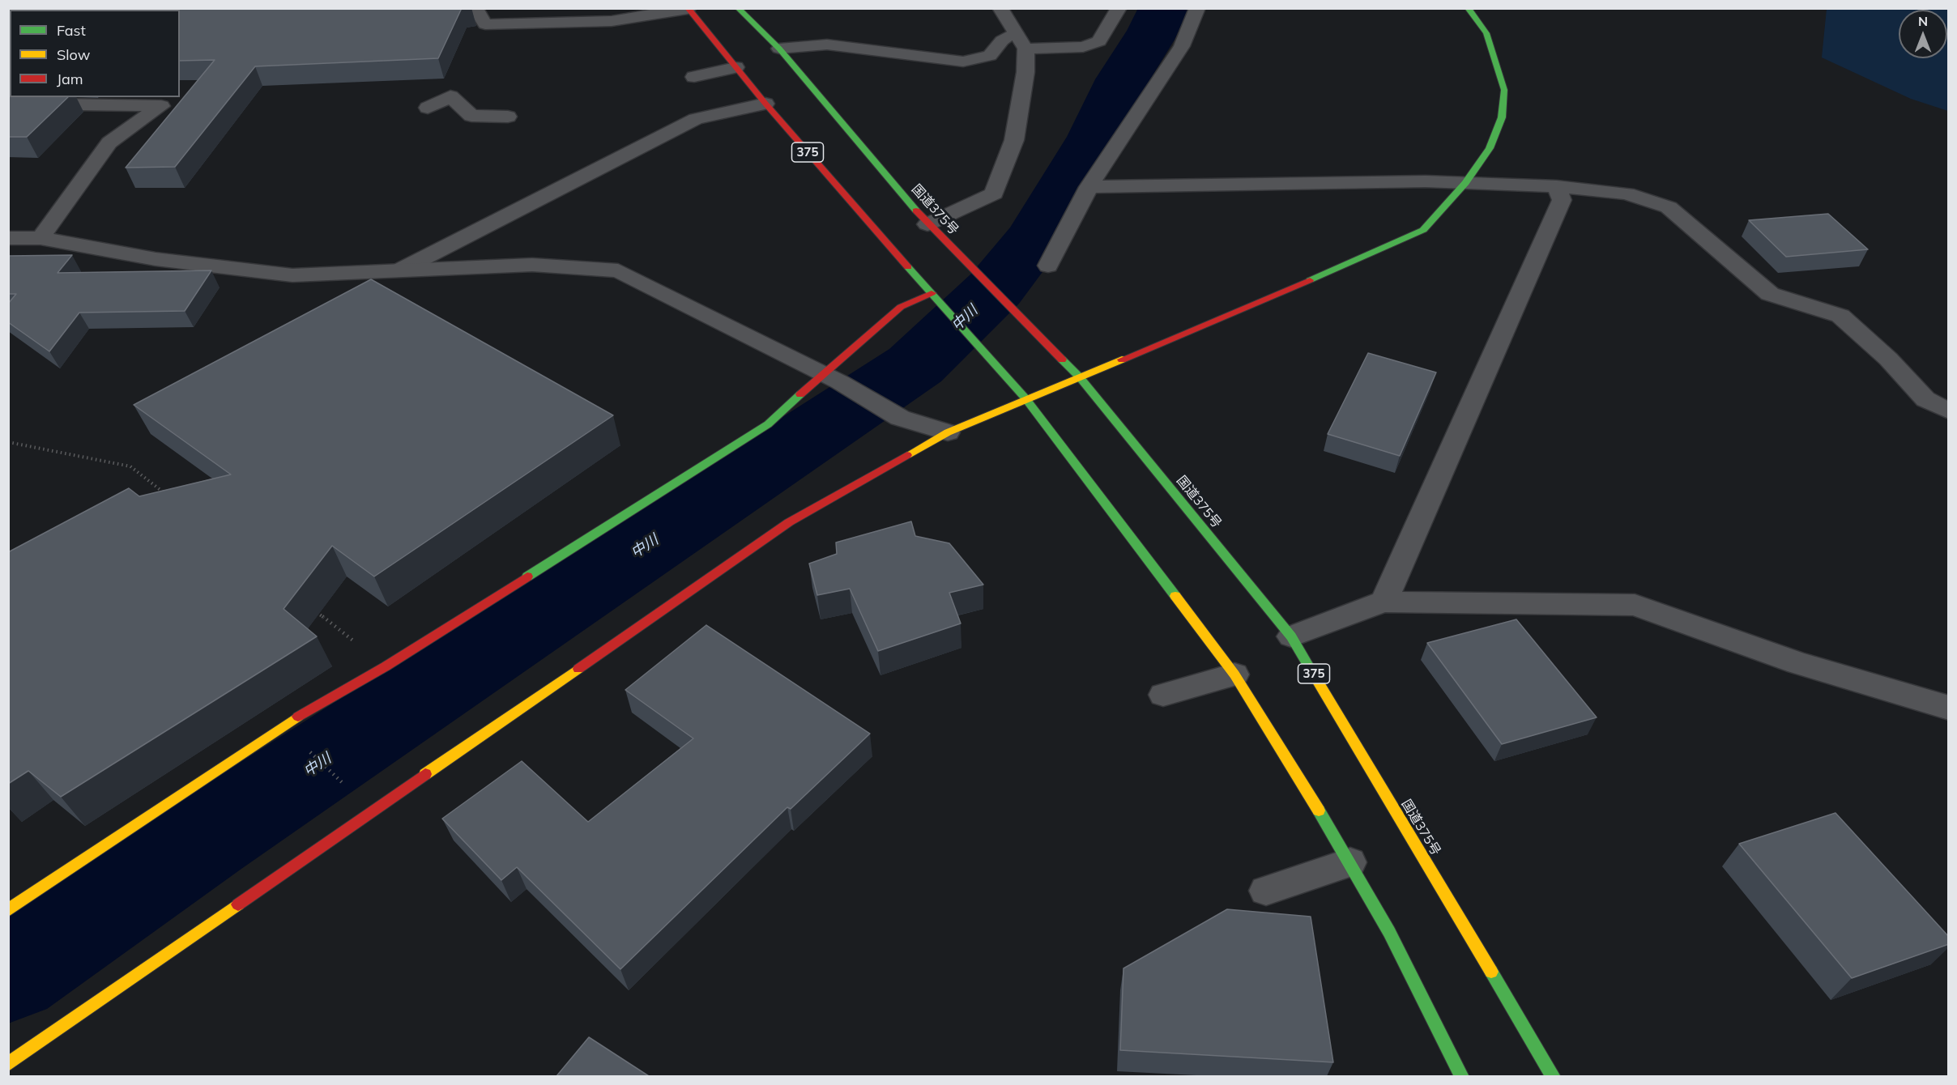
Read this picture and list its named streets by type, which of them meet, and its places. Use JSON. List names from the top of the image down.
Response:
{
  "streets": {
    "main road": ["375", "国道375号"]
  },
  "water": ["中川"],
  "legend": ["Fast", "Slow", "Jam"],
  "north": "top"
}
